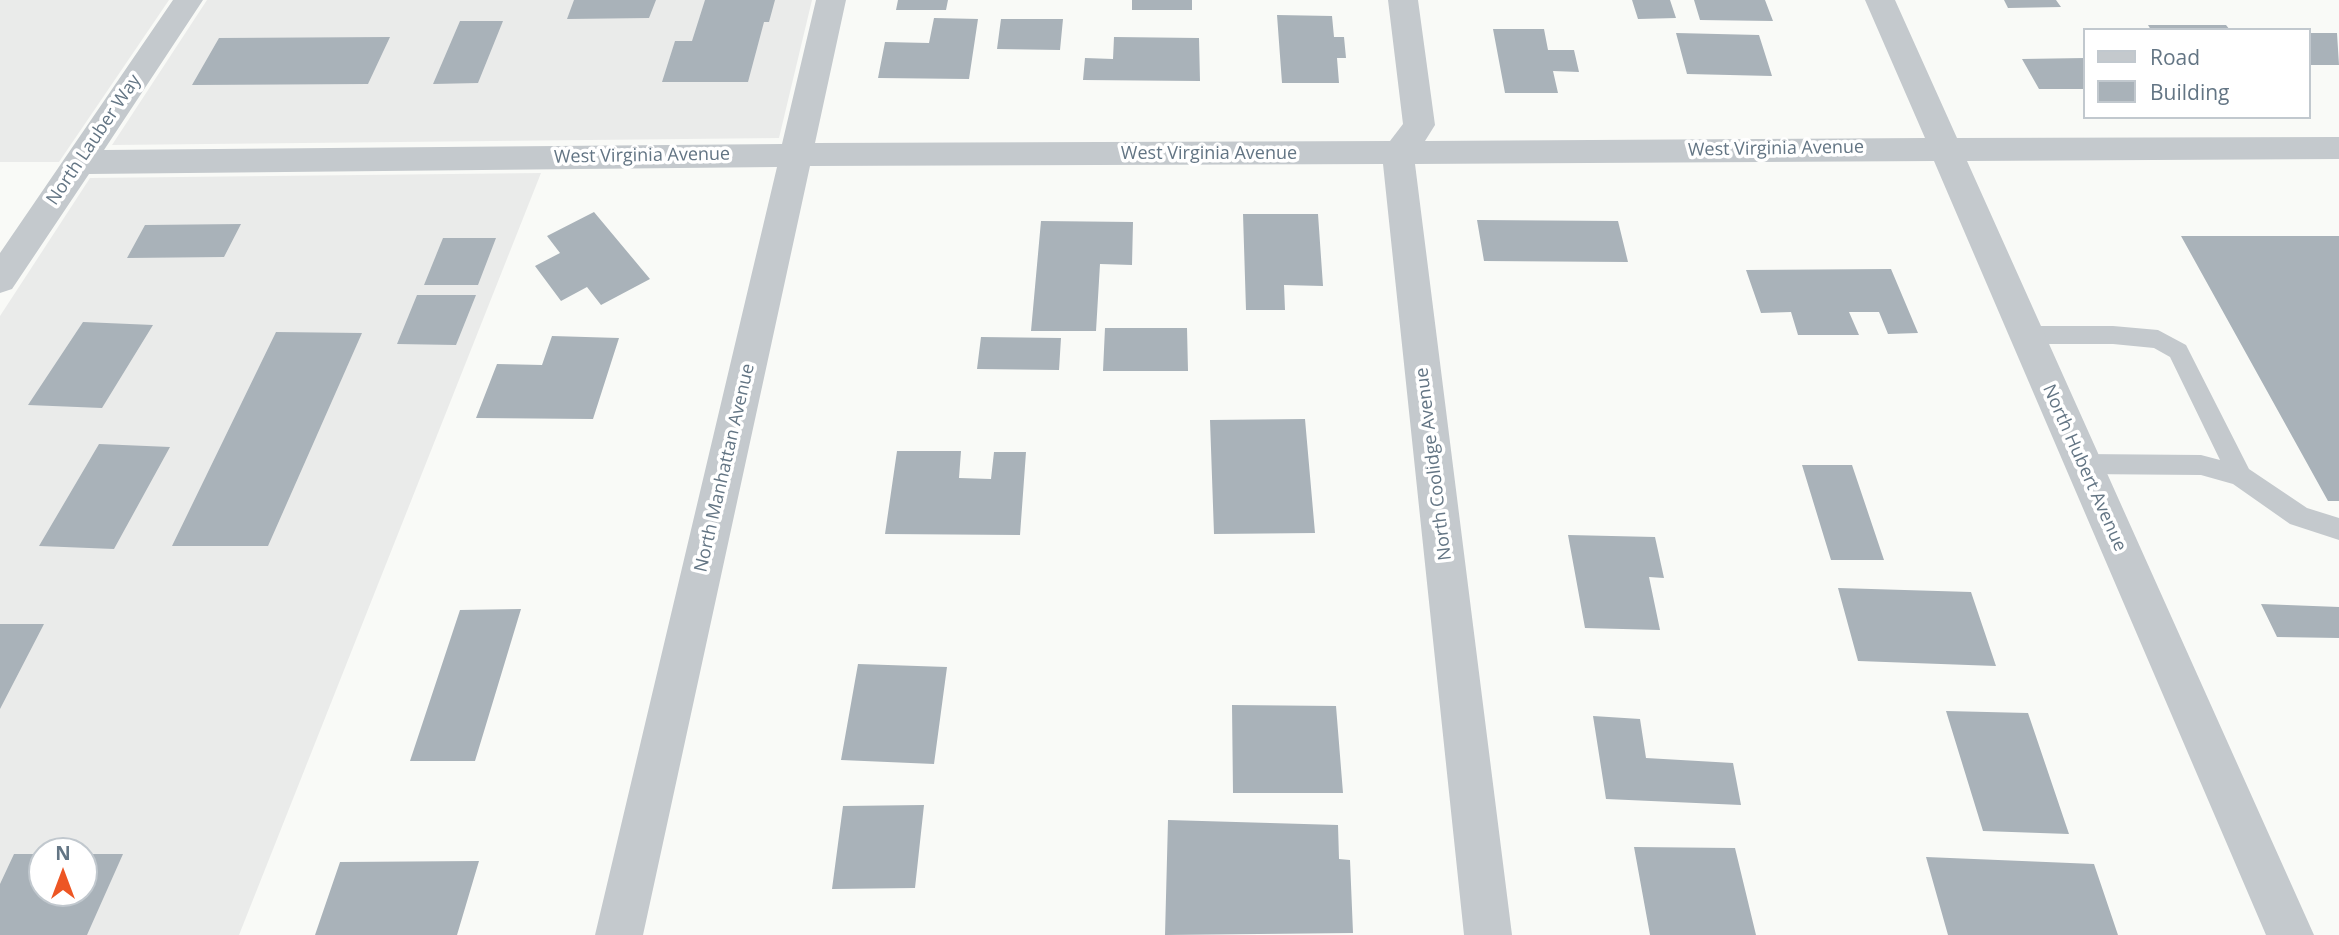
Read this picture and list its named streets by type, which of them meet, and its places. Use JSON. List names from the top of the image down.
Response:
{
  "streets": {
    "street": [
      "North Lauber Way",
      "West Virginia Avenue",
      "North Coolidge Avenue",
      "North Manhattan Avenue",
      "North Hubert Avenue"
    ]
  },
  "crossings": [
    ["North Lauber Way", "West Virginia Avenue"],
    ["West Virginia Avenue", "North Coolidge Avenue"],
    ["West Virginia Avenue", "North Manhattan Avenue"],
    ["West Virginia Avenue", "North Hubert Avenue"]
  ],
  "legend": ["Road", "Building"],
  "north": "top"
}
